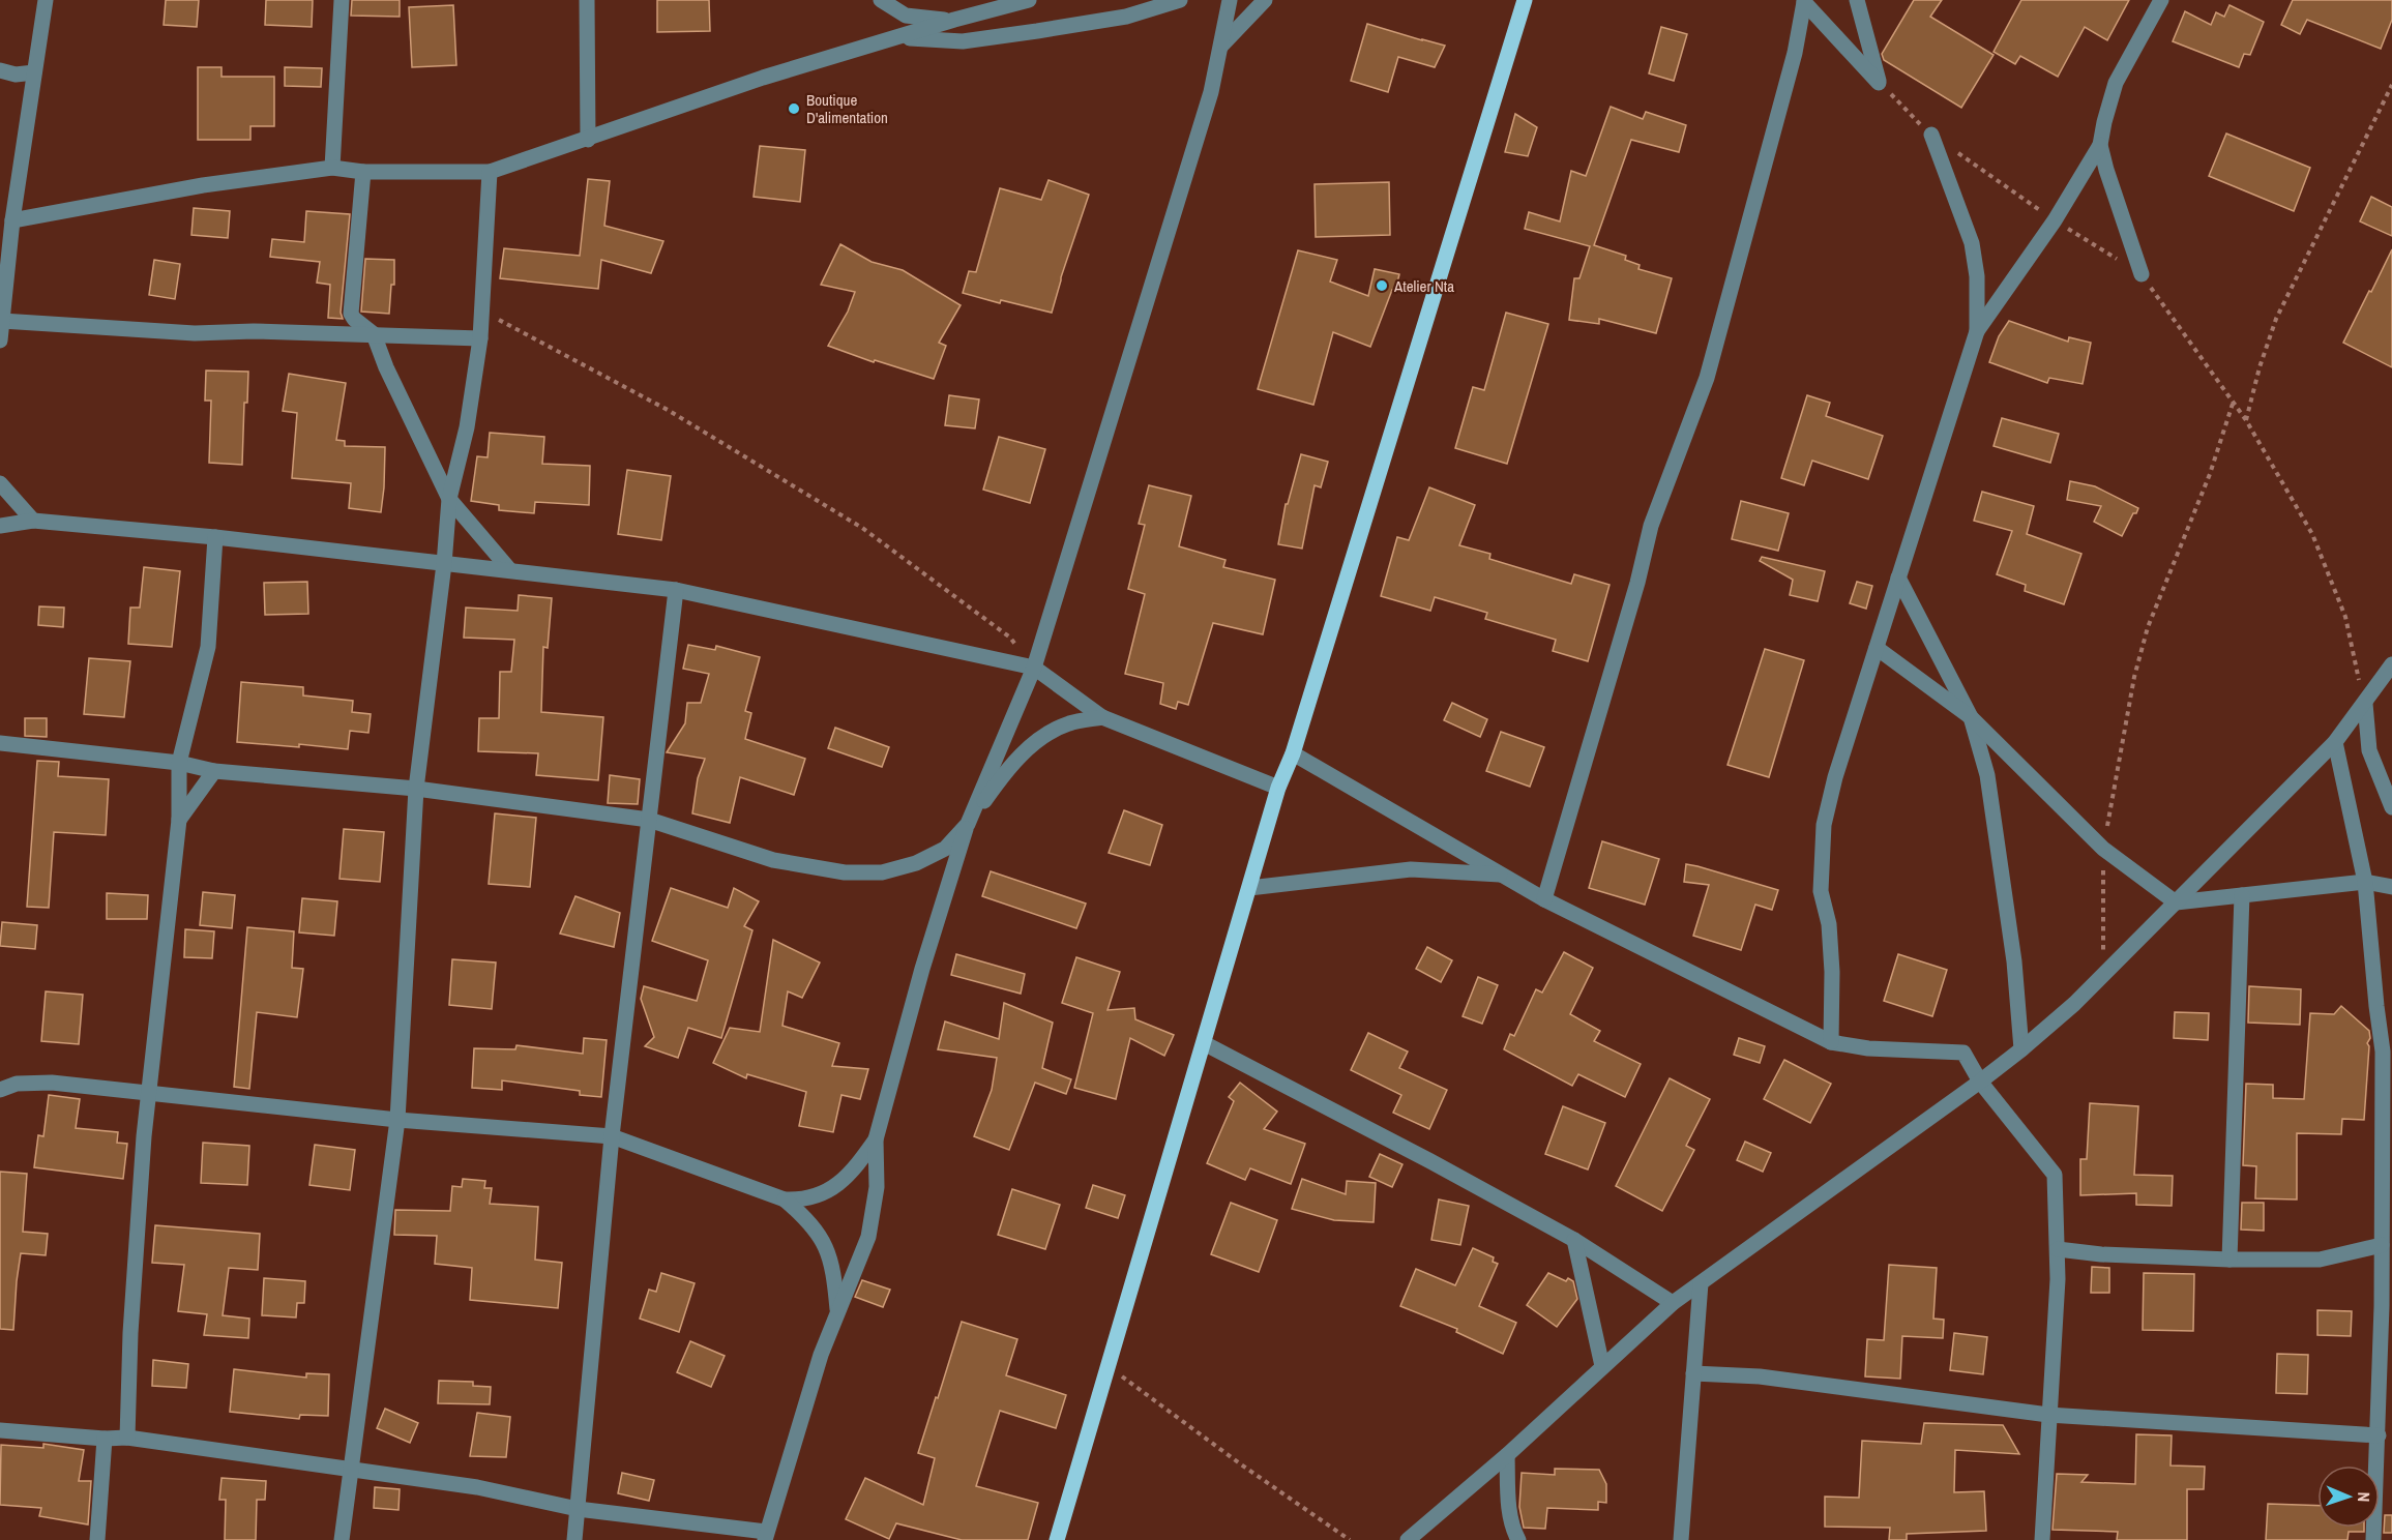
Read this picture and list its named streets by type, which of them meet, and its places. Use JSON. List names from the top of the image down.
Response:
{
  "places": ["Boutique D'alimentation", "Atelier Nta"],
  "north": "right"
}
